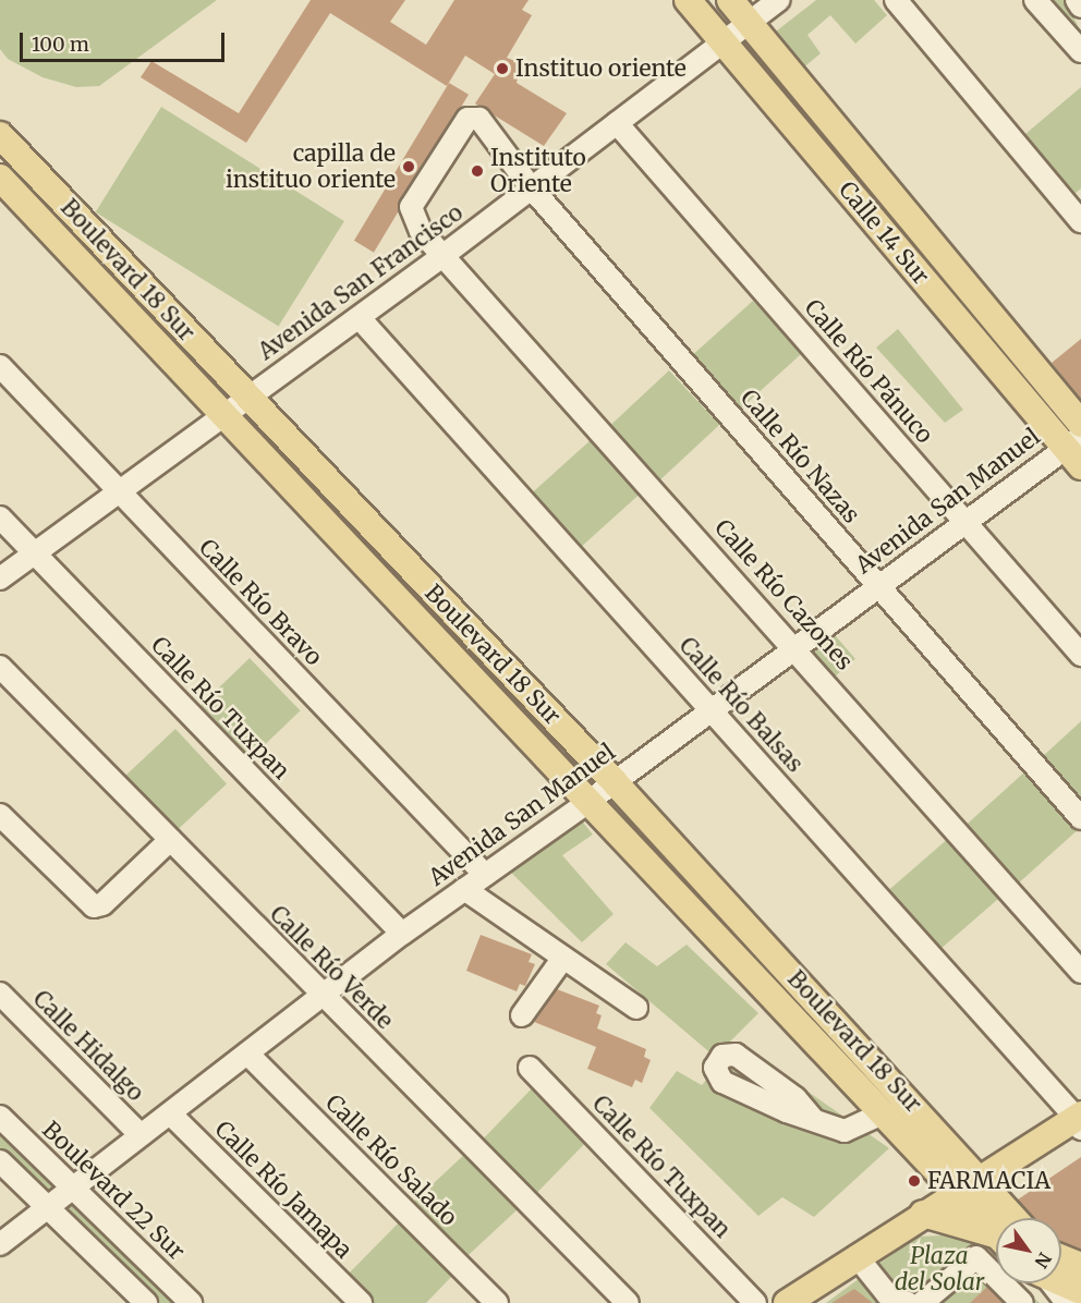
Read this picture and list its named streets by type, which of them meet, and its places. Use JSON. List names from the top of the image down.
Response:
{
  "streets": {
    "main road": ["Calle 14 Sur", "Boulevard 18 Sur"],
    "street": [
      "Avenida San Francisco",
      "Calle Río Pánuco",
      "Calle Río Nazas",
      "Avenida San Manuel",
      "Calle Río Cazones",
      "Calle Río Bravo",
      "Calle Río Balsas",
      "Calle Río Tuxpan",
      "Calle Río Verde",
      "Calle Hidalgo",
      "Calle Río Salado",
      "Calle Río Jamapa",
      "Boulevard 22 Sur"
    ]
  },
  "crossings": [
    ["Calle 14 Sur", "Avenida San Francisco"],
    ["Calle 14 Sur", "Avenida San Manuel"],
    ["Boulevard 18 Sur", "Avenida San Francisco"],
    ["Boulevard 18 Sur", "Avenida San Manuel"],
    ["Avenida San Francisco", "Calle Río Pánuco"],
    ["Avenida San Francisco", "Calle Río Nazas"],
    ["Avenida San Francisco", "Calle Río Cazones"],
    ["Avenida San Francisco", "Calle Río Bravo"],
    ["Avenida San Francisco", "Calle Río Balsas"],
    ["Avenida San Francisco", "Calle Río Tuxpan"],
    ["Calle Río Pánuco", "Avenida San Manuel"],
    ["Calle Río Nazas", "Avenida San Manuel"],
    ["Calle Río Nazas", "Calle Río Cazones"],
    ["Avenida San Manuel", "Calle Río Cazones"],
    ["Avenida San Manuel", "Calle Río Bravo"],
    ["Avenida San Manuel", "Calle Río Balsas"],
    ["Avenida San Manuel", "Calle Río Tuxpan"],
    ["Avenida San Manuel", "Calle Río Verde"],
    ["Avenida San Manuel", "Calle Hidalgo"],
    ["Avenida San Manuel", "Calle Río Salado"],
    ["Avenida San Manuel", "Calle Río Jamapa"],
    ["Avenida San Manuel", "Boulevard 22 Sur"]
  ],
  "parks": ["Plaza del Solar"],
  "places": [
    "Instituo oriente",
    "capilla de instituo oriente",
    "Instituto Oriente",
    "FARMACIA"
  ],
  "scale_bar": "100 m",
  "north": "bottom right"
}
